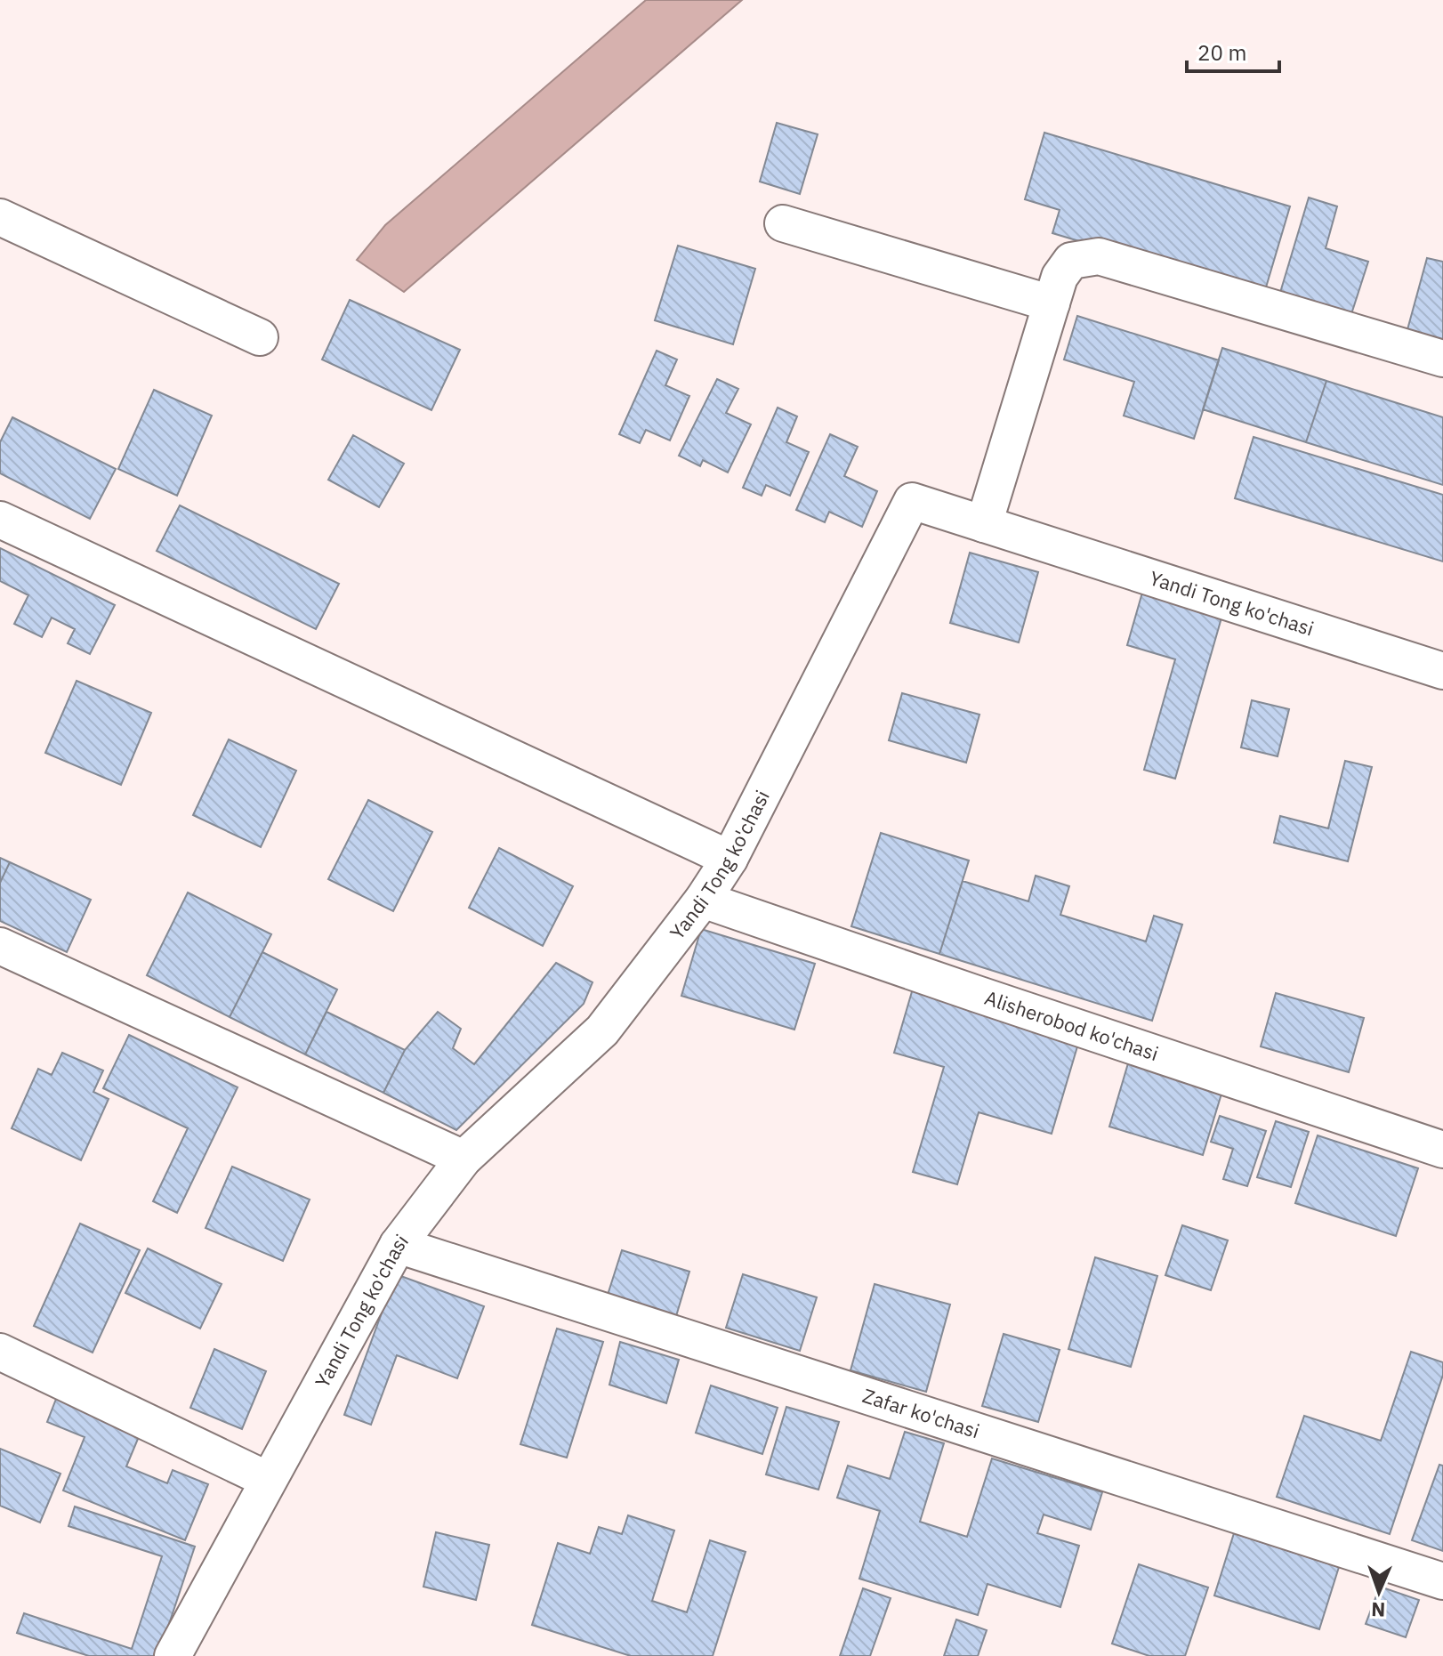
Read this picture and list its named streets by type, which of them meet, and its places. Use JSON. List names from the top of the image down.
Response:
{
  "streets": {
    "street": ["Yandi Tong ko'chasi", "Alisherobod ko'chasi", "Zafar ko'chasi"]
  },
  "crossings": [
    ["Yandi Tong ko'chasi", "Alisherobod ko'chasi"],
    ["Yandi Tong ko'chasi", "Zafar ko'chasi"]
  ],
  "scale_bar": "20 m",
  "north": "bottom"
}
